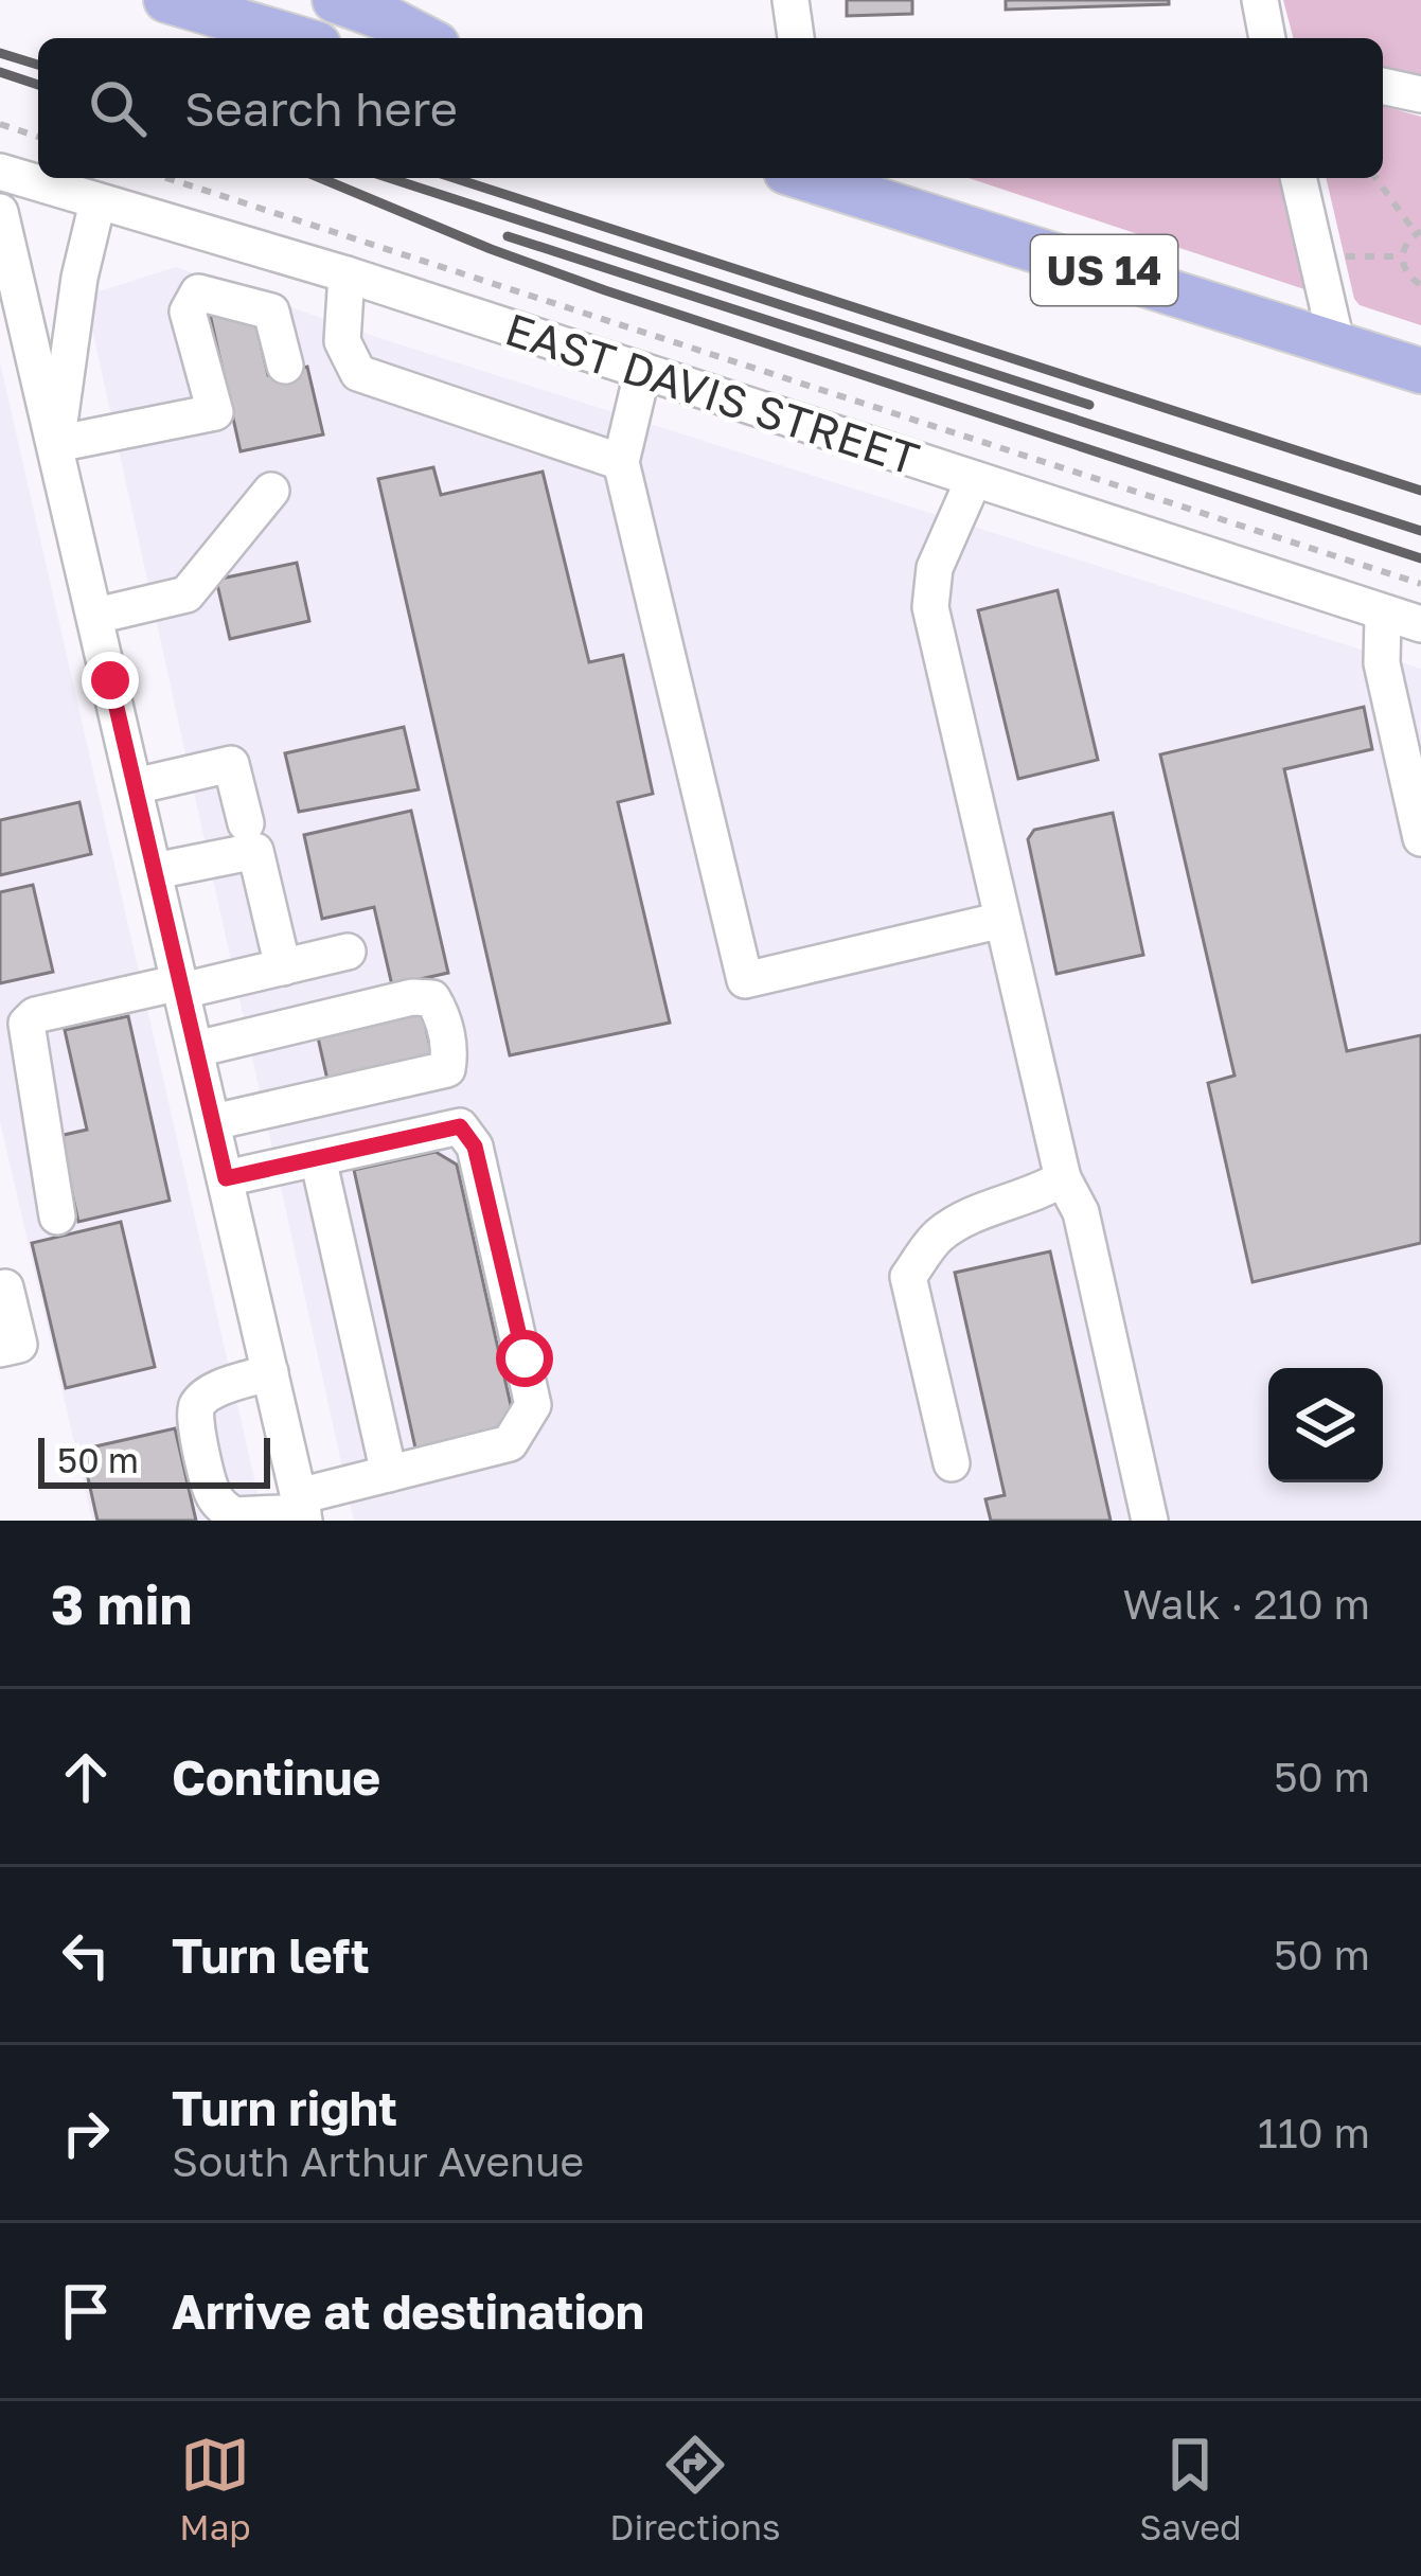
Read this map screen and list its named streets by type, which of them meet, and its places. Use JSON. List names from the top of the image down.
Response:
{
  "streets": {
    "main road": ["US 14"],
    "street": ["EAST DAVIS STREET"]
  },
  "scale_bar": "50 m",
  "page": {
    "search": "Search here",
    "scale": "50 m",
    "heading": ["3 min", "Walk · 210 m"],
    "list": [
      ["Continue", "50 m"],
      ["Turn left", "50 m"],
      ["Turn right", "South Arthur Avenue", "110 m"],
      "Arrive at destination"
    ],
    "nav": ["Map", "Directions", "Saved"]
  }
}
